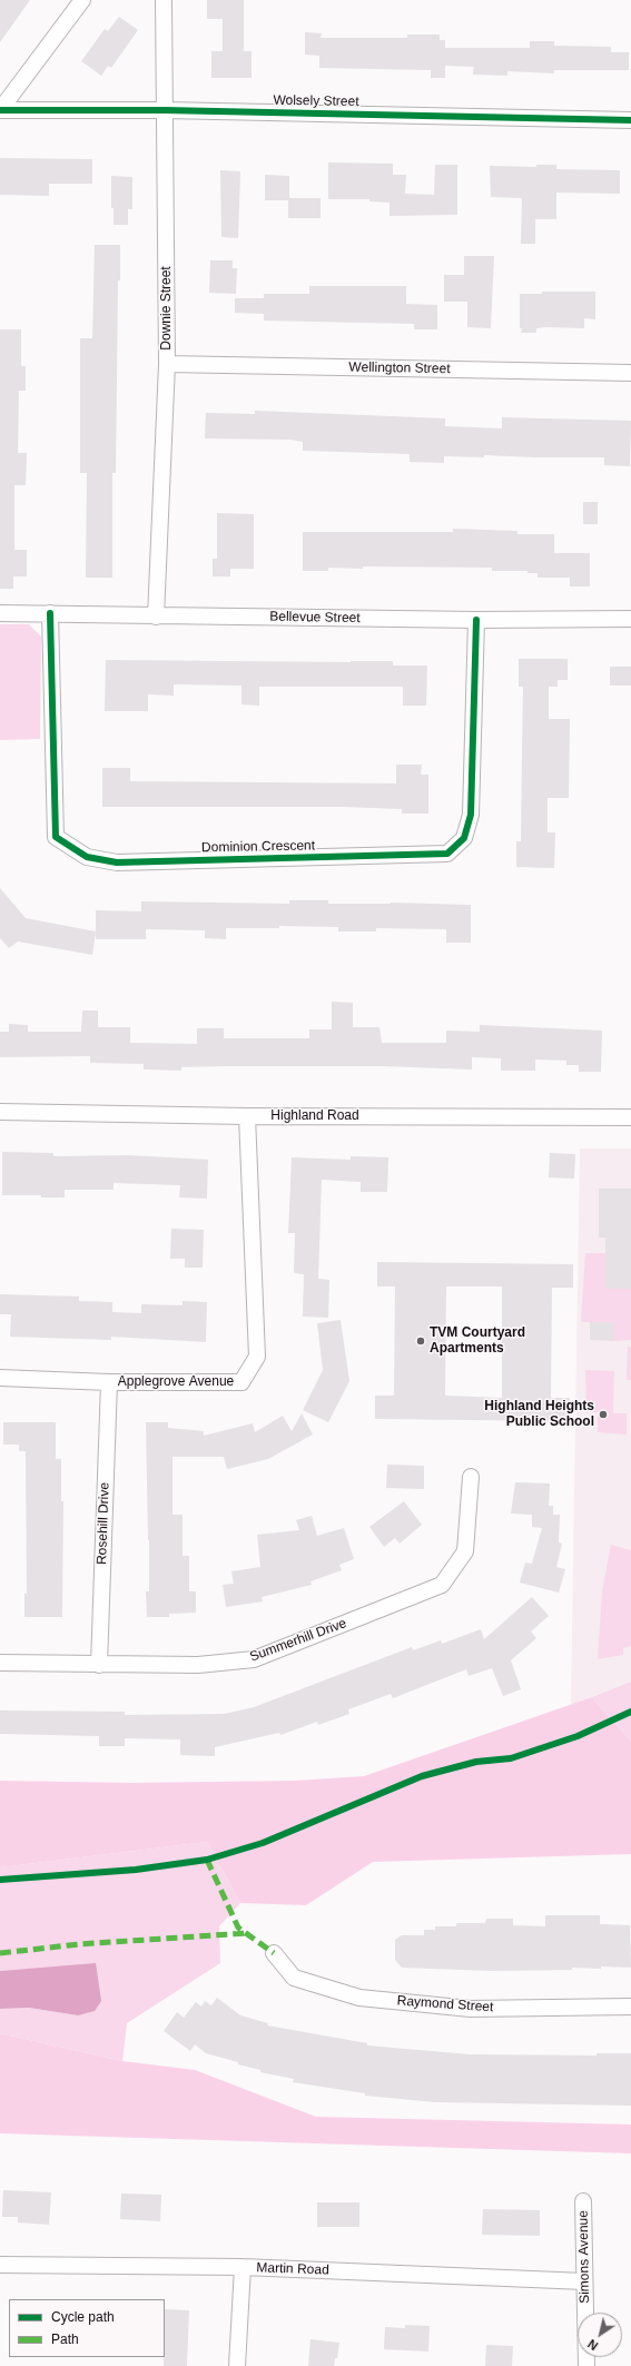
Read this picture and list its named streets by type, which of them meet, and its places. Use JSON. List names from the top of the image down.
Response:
{
  "streets": {
    "street": [
      "Wolsely Street",
      "Downie Street",
      "Wellington Street",
      "Bellevue Street",
      "Dominion Crescent",
      "Highland Road",
      "Applegrove Avenue",
      "Rosehill Drive",
      "Summerhill Drive",
      "Raymond Street",
      "Simons Avenue",
      "Martin Road"
    ]
  },
  "crossings": [
    ["Wolsely Street", "Downie Street"],
    ["Downie Street", "Wellington Street"],
    ["Downie Street", "Bellevue Street"],
    ["Bellevue Street", "Dominion Crescent"],
    ["Highland Road", "Applegrove Avenue"],
    ["Applegrove Avenue", "Rosehill Drive"],
    ["Rosehill Drive", "Summerhill Drive"],
    ["Simons Avenue", "Martin Road"]
  ],
  "places": ["TVM Courtyard Apartments", "Highland Heights Public School"],
  "legend": ["Cycle path", "Path"],
  "north": "bottom left"
}
